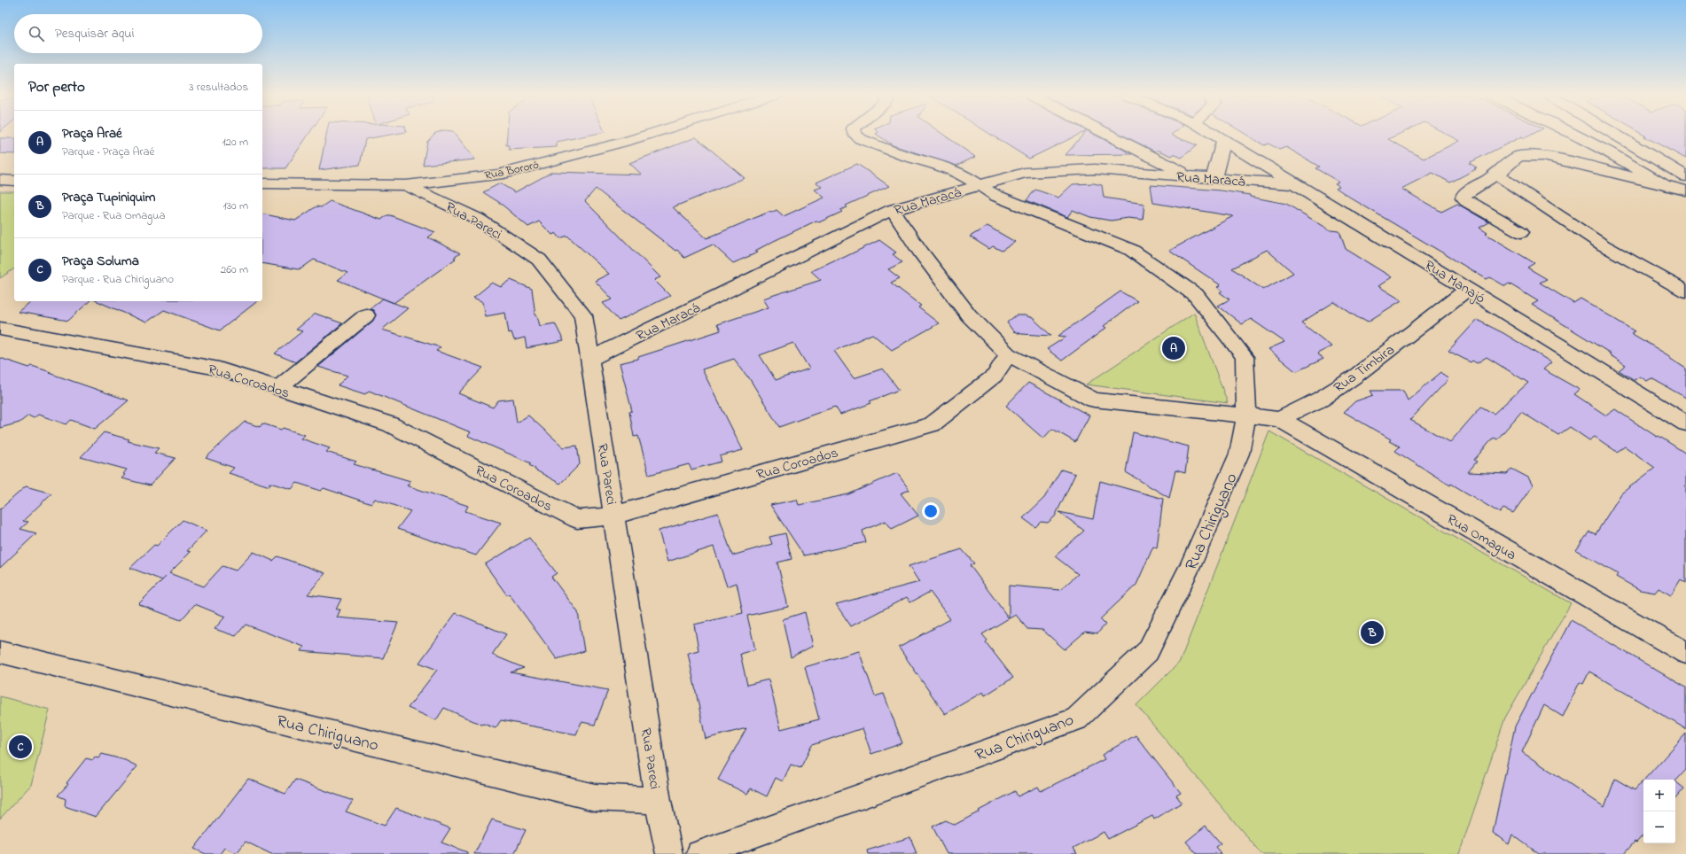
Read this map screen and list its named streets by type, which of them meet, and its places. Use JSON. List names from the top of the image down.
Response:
{
  "streets": {
    "street": [
      "Rua Bororó",
      "Rua Maracá",
      "Rua Pareci",
      "Rua Manajó",
      "Rua Timbira",
      "Rua Coroados",
      "Rua Chiriguano",
      "Rua Omagua"
    ]
  },
  "crossings": [
    ["Rua Bororó", "Rua Pareci"],
    ["Rua Maracá", "Rua Pareci"],
    ["Rua Maracá", "Rua Manajó"],
    ["Rua Maracá", "Rua Chiriguano"],
    ["Rua Pareci", "Rua Coroados"],
    ["Rua Pareci", "Rua Chiriguano"],
    ["Rua Manajó", "Rua Timbira"],
    ["Rua Timbira", "Rua Omagua"]
  ],
  "page": {
    "search": "Pesquisar aqui",
    "heading": ["Por perto", "3 resultados"],
    "list": [
      {
        "mark": "A",
        "name": "Praça Araé",
        "note": "Parque · Praça Araé",
        "value": "120 m"
      },
      {
        "mark": "B",
        "name": "Praça Tupiniquim",
        "note": "Parque · Rua Omagua",
        "value": "130 m"
      },
      {
        "mark": "C",
        "name": "Praça Soluma",
        "note": "Parque · Rua Chiriguano",
        "value": "260 m"
      }
    ],
    "pins": ["A", "B", "C"],
    "map_buttons": ["+", "−"]
  }
}
